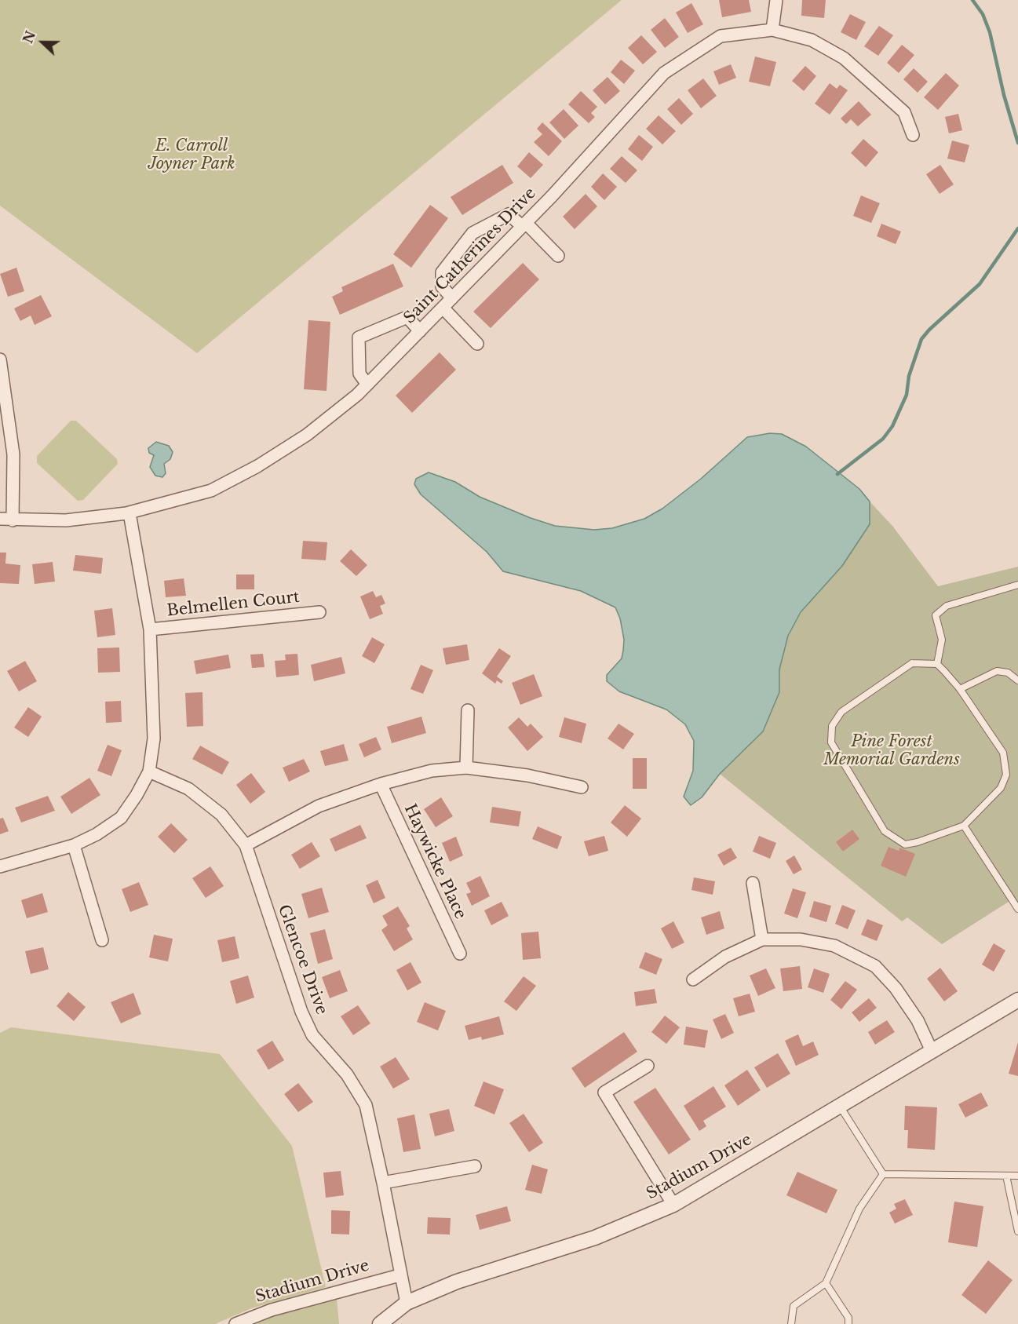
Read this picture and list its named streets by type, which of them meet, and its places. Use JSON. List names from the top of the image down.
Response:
{
  "streets": {
    "street": [
      "Saint Catherines Drive",
      "Belmellen Court",
      "Haywicke Place",
      "Glencoe Drive",
      "Stadium Drive"
    ]
  },
  "crossings": [
    ["Glencoe Drive", "Stadium Drive"]
  ],
  "parks": ["E. Carroll Joyner Park", "Pine Forest Memorial Gardens"],
  "north": "left"
}
